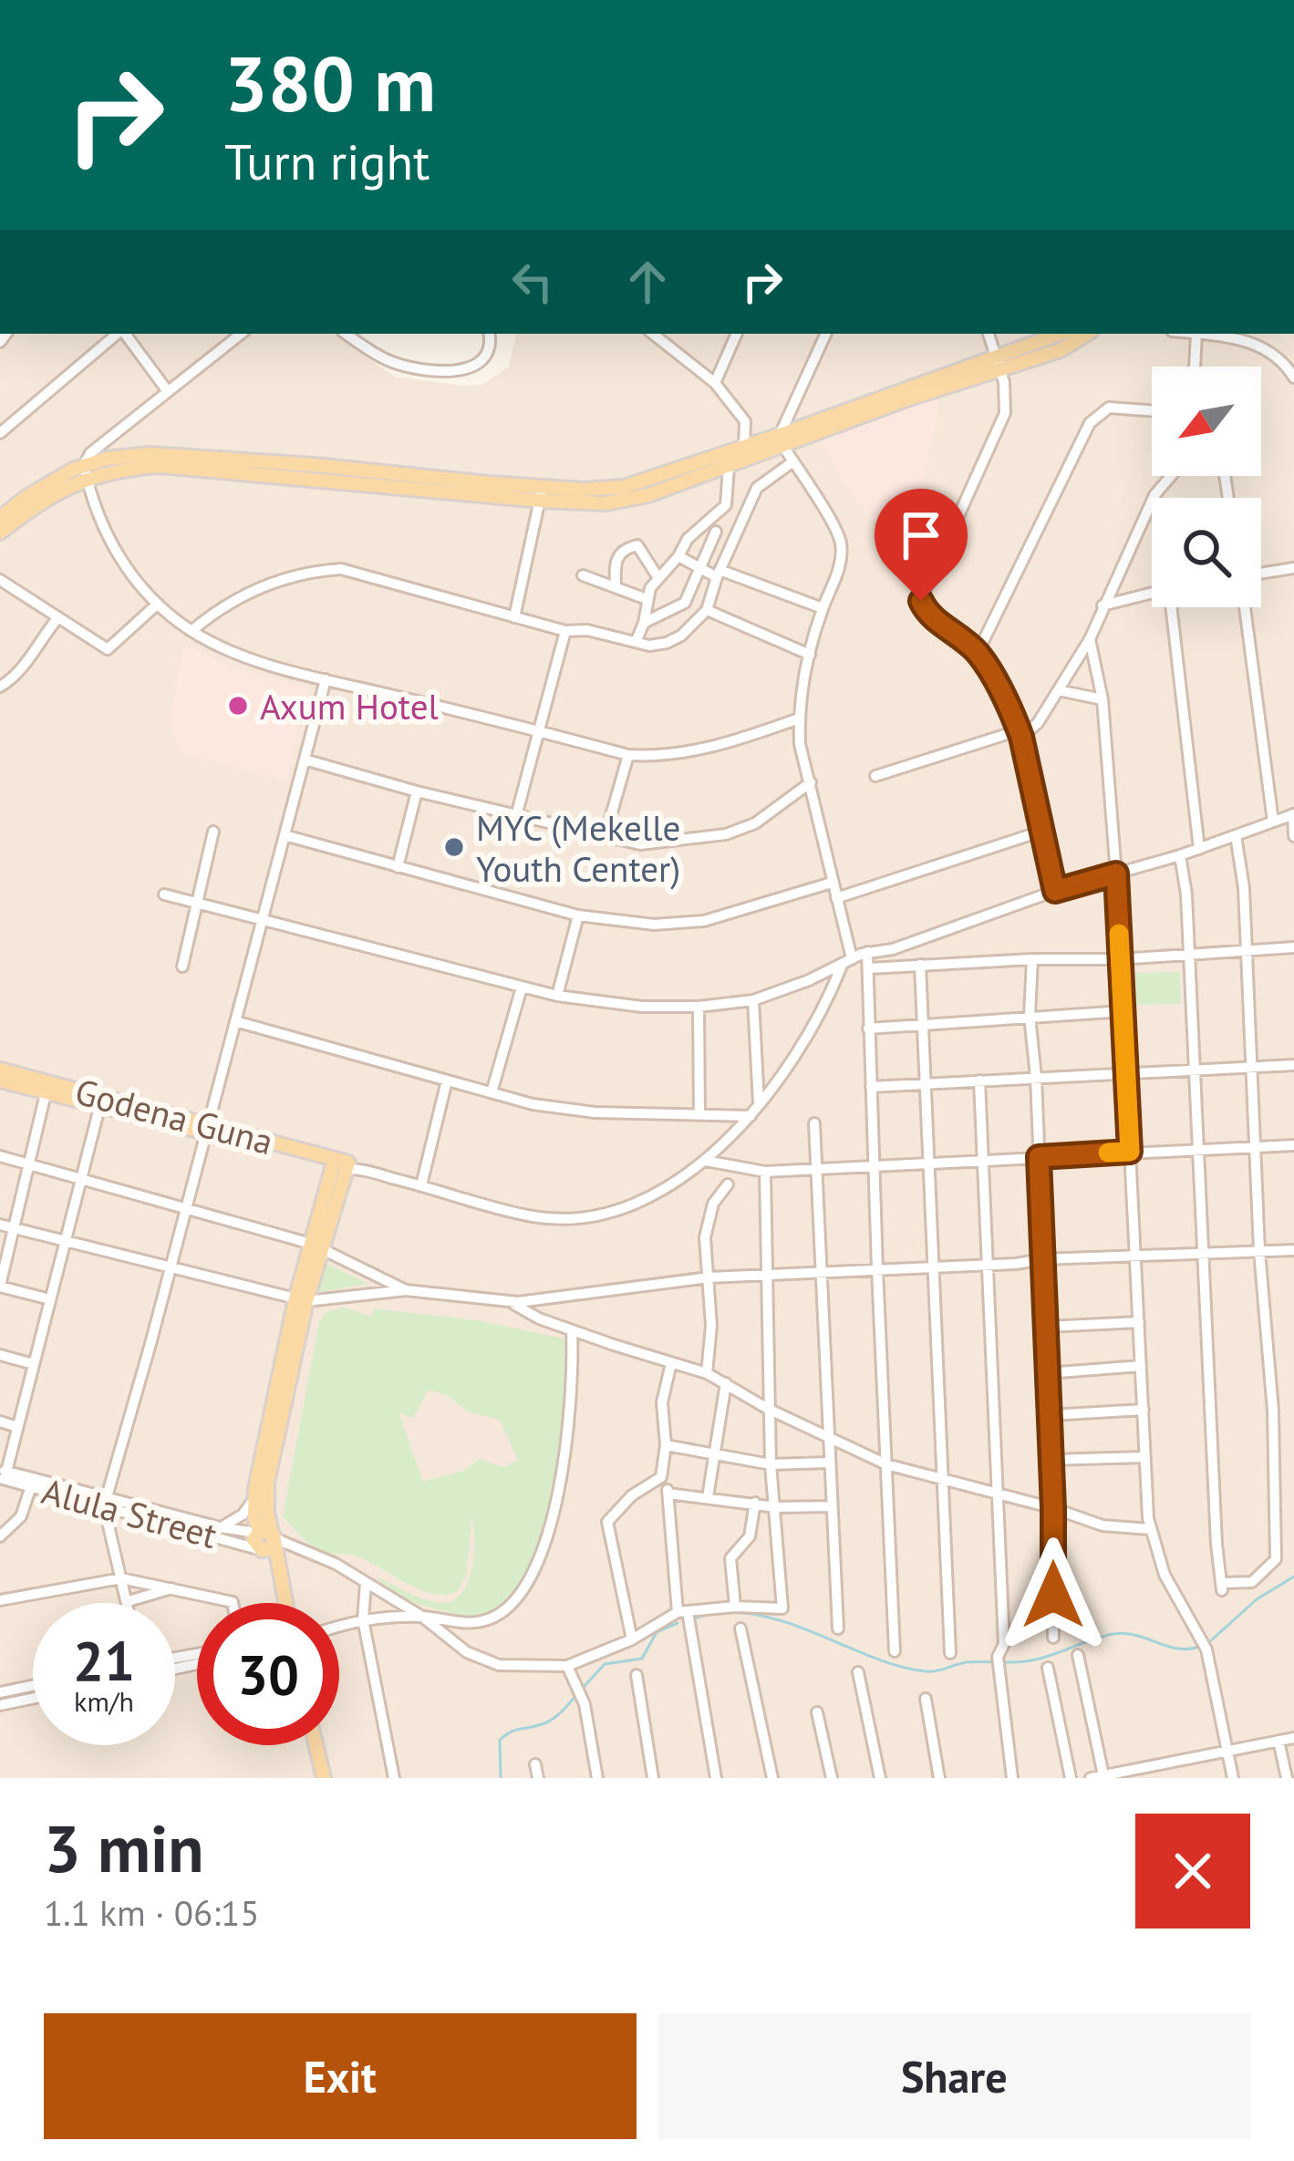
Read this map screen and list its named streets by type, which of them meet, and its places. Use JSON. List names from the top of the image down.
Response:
{
  "streets": {
    "main road": ["Godena Guna"],
    "street": ["Alula Street"]
  },
  "places": ["Axum Hotel", "MYC (Mekelle Youth Center)"],
  "north": "bottom left",
  "page": {
    "turn": ["380 m", "Turn right"],
    "speed": "21 km/h",
    "limit": "30",
    "heading": ["3 min", "1.1 km · 06:15"],
    "buttons": ["Exit", "Share"]
  }
}
